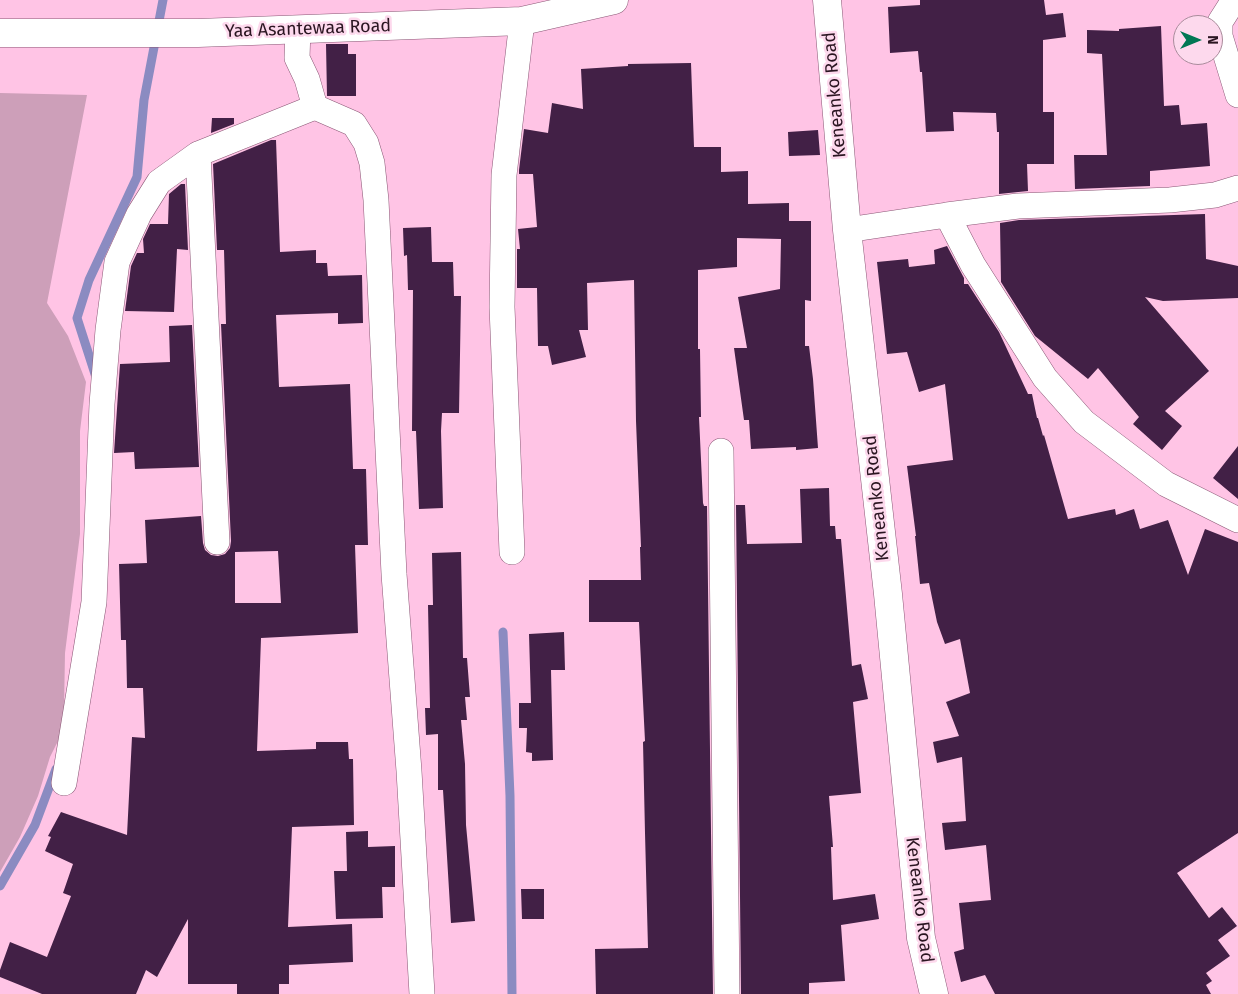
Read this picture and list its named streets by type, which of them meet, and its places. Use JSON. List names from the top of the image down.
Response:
{
  "streets": {
    "street": ["Yaa Asantewaa Road", "Keneanko Road"]
  },
  "north": "right"
}
